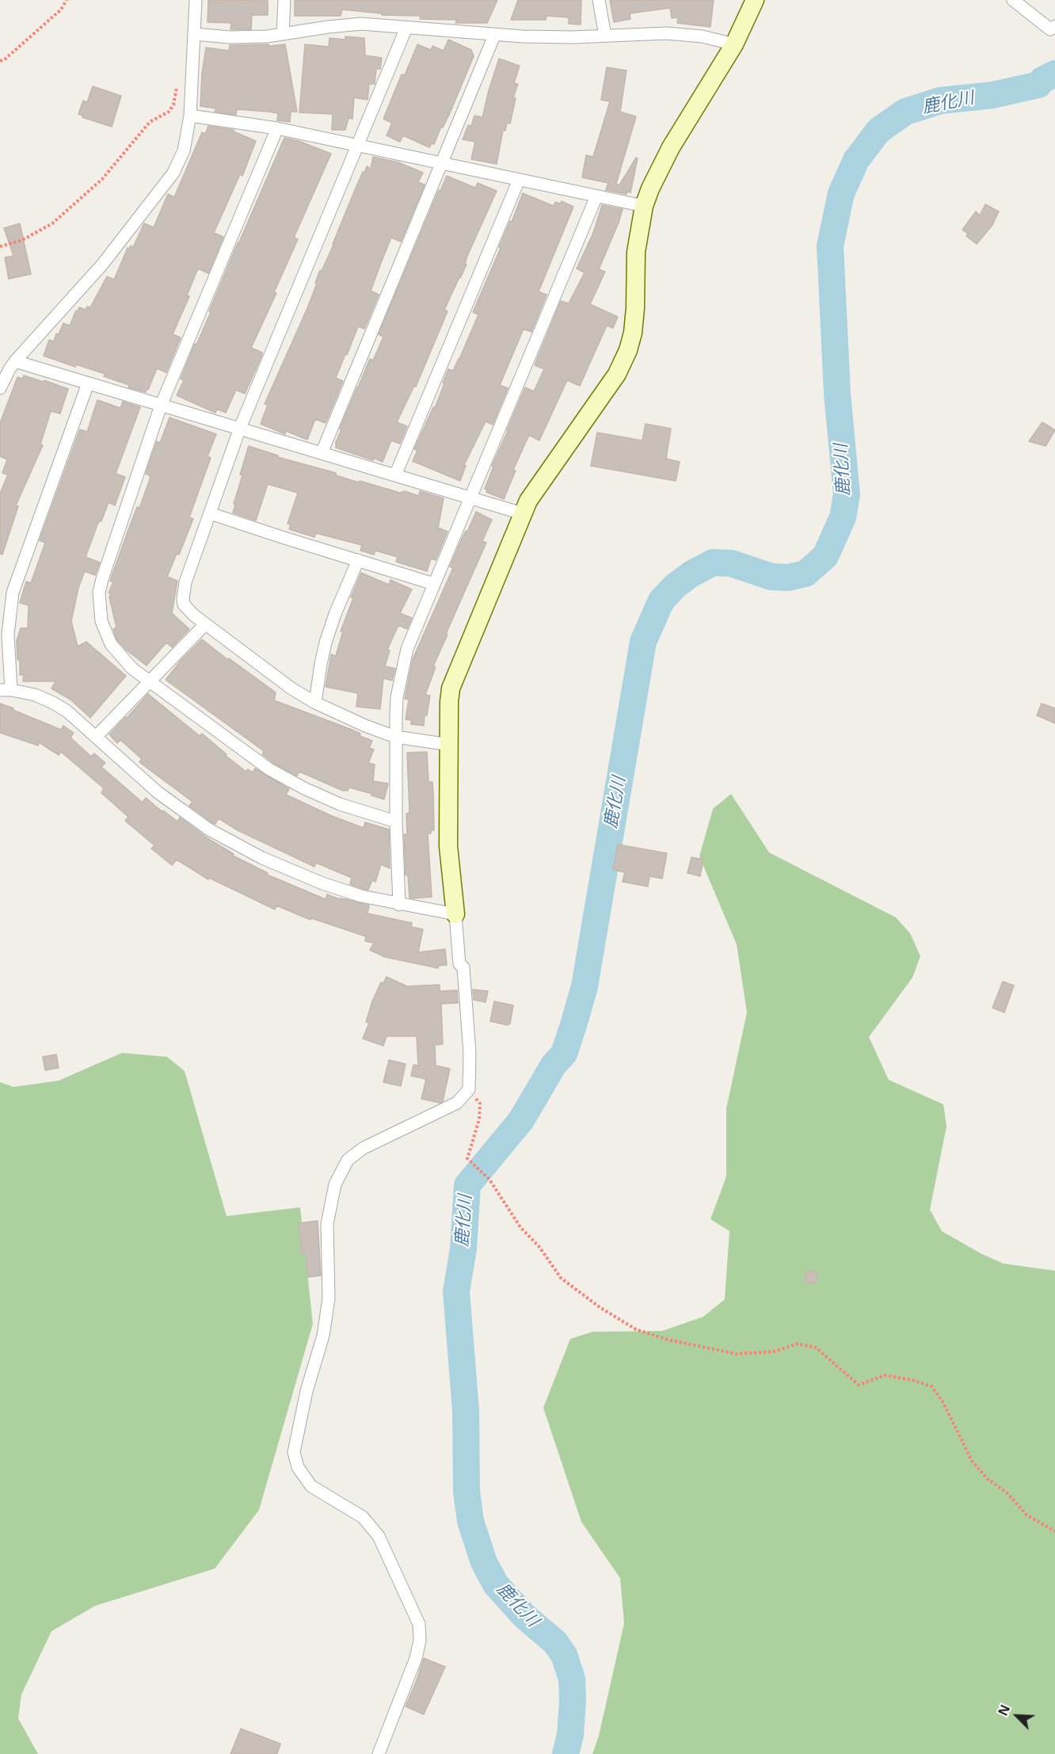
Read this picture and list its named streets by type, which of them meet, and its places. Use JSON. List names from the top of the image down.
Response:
{
  "water": ["鹿化川"],
  "north": "top left"
}
